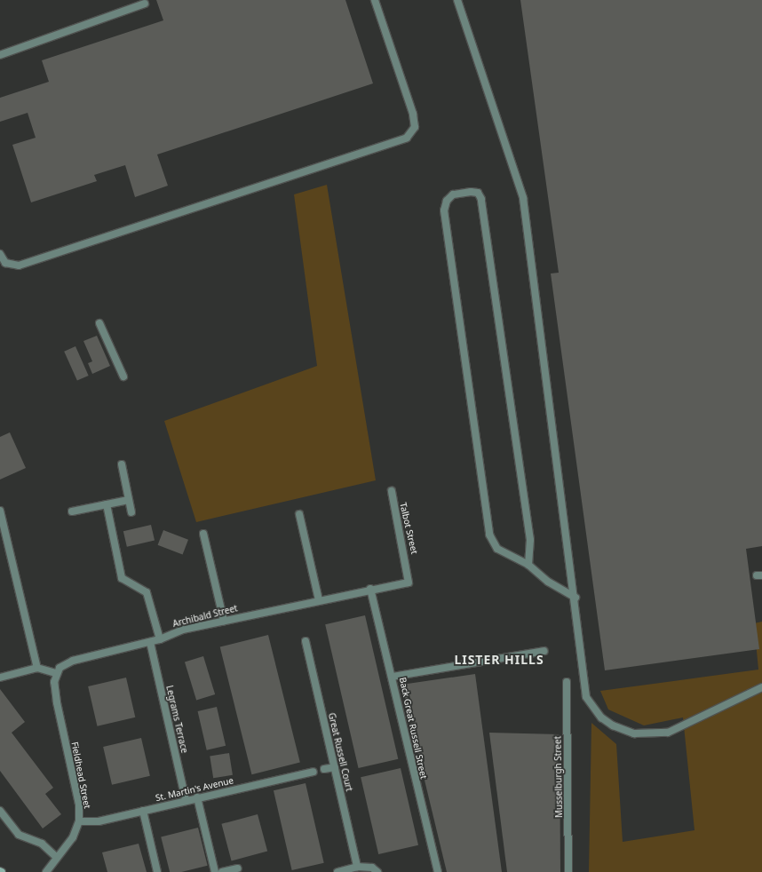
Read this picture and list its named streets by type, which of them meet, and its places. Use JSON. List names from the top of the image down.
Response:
{
  "streets": {
    "street": [
      "Talbot Street",
      "Archibald Street",
      "Legrams Terrace",
      "Back Great Russell Street",
      "Great Russell Court",
      "Fieldhead Street",
      "Musselburgh Street",
      "St. Martin's Avenue"
    ]
  },
  "crossings": [
    ["Talbot Street", "Archibald Street"],
    ["Archibald Street", "Legrams Terrace"],
    ["Archibald Street", "Back Great Russell Street"],
    ["Archibald Street", "Fieldhead Street"],
    ["Legrams Terrace", "St. Martin's Avenue"],
    ["Fieldhead Street", "St. Martin's Avenue"]
  ],
  "districts": ["LISTER HILLS"]
}
